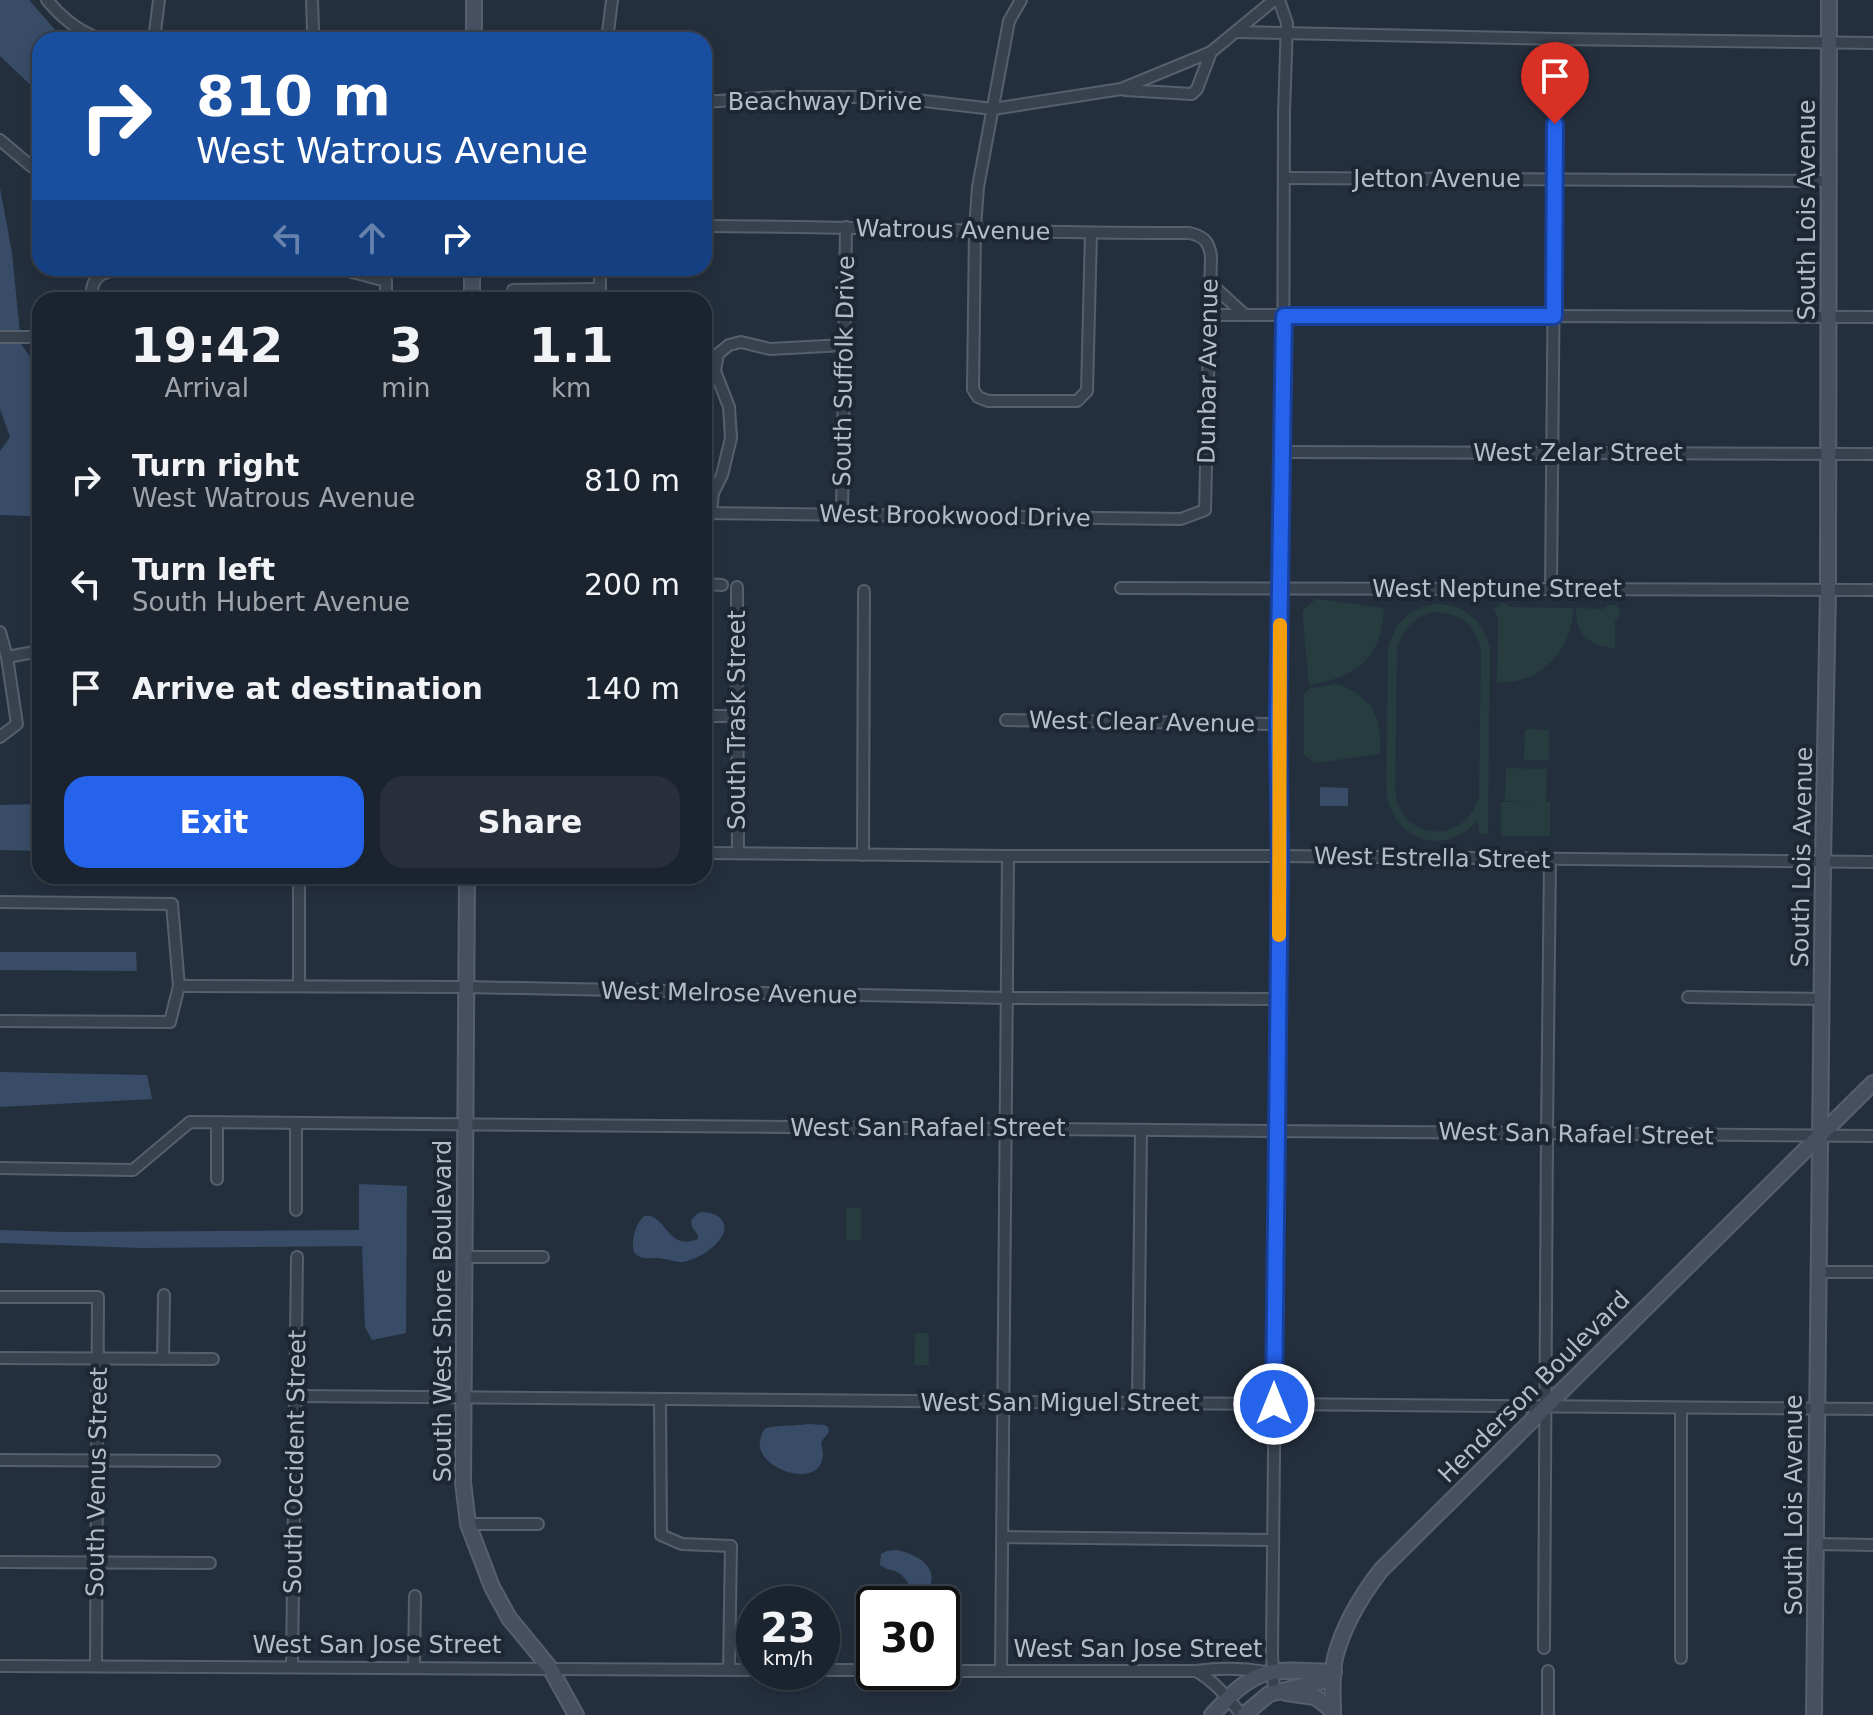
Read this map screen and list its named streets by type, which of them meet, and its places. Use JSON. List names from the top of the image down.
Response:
{
  "streets": {
    "street": [
      "Beachway Drive",
      "Jetton Avenue",
      "South Lois Avenue",
      "Watrous Avenue",
      "South Suffolk Drive",
      "Dunbar Avenue",
      "West Zelar Street",
      "West Brookwood Drive",
      "West Neptune Street",
      "South Trask Street",
      "West Clear Avenue",
      "West Estrella Street",
      "West Melrose Avenue",
      "West San Rafael Street",
      "South West Shore Boulevard",
      "Henderson Boulevard",
      "West San Miguel Street",
      "South Occident Street",
      "South Venus Street",
      "West San Jose Street"
    ]
  },
  "crossings": [
    ["Jetton Avenue", "South Lois Avenue"],
    ["South Lois Avenue", "West Zelar Street"],
    ["South Lois Avenue", "West Neptune Street"],
    ["South Lois Avenue", "West Estrella Street"],
    ["South Lois Avenue", "West San Rafael Street"],
    ["South Lois Avenue", "Henderson Boulevard"],
    ["South Lois Avenue", "West San Miguel Street"],
    ["Watrous Avenue", "South Suffolk Drive"],
    ["Watrous Avenue", "Dunbar Avenue"],
    ["South Suffolk Drive", "West Brookwood Drive"],
    ["Dunbar Avenue", "West Brookwood Drive"],
    ["South Trask Street", "West Estrella Street"],
    ["West Melrose Avenue", "South West Shore Boulevard"],
    ["West San Rafael Street", "South West Shore Boulevard"],
    ["West San Rafael Street", "Henderson Boulevard"],
    ["South West Shore Boulevard", "West San Miguel Street"],
    ["South West Shore Boulevard", "West San Jose Street"],
    ["Henderson Boulevard", "West San Miguel Street"],
    ["Henderson Boulevard", "West San Jose Street"],
    ["West San Miguel Street", "South Occident Street"],
    ["South Occident Street", "West San Jose Street"],
    ["South Venus Street", "West San Jose Street"]
  ],
  "page": {
    "turn": ["810 m", "West Watrous Avenue"],
    "eta": [
      "19:42",
      "Arrival",
      "3",
      "min",
      "1.1",
      "km"
    ],
    "list": [
      {
        "name": "Turn right",
        "note": "West Watrous Avenue",
        "value": "810 m"
      },
      {
        "name": "Turn left",
        "note": "South Hubert Avenue",
        "value": "200 m"
      },
      {
        "name": "Arrive at destination",
        "value": "140 m"
      }
    ],
    "buttons": ["Exit", "Share"],
    "speed": "23 km/h",
    "limit": "30"
  }
}
